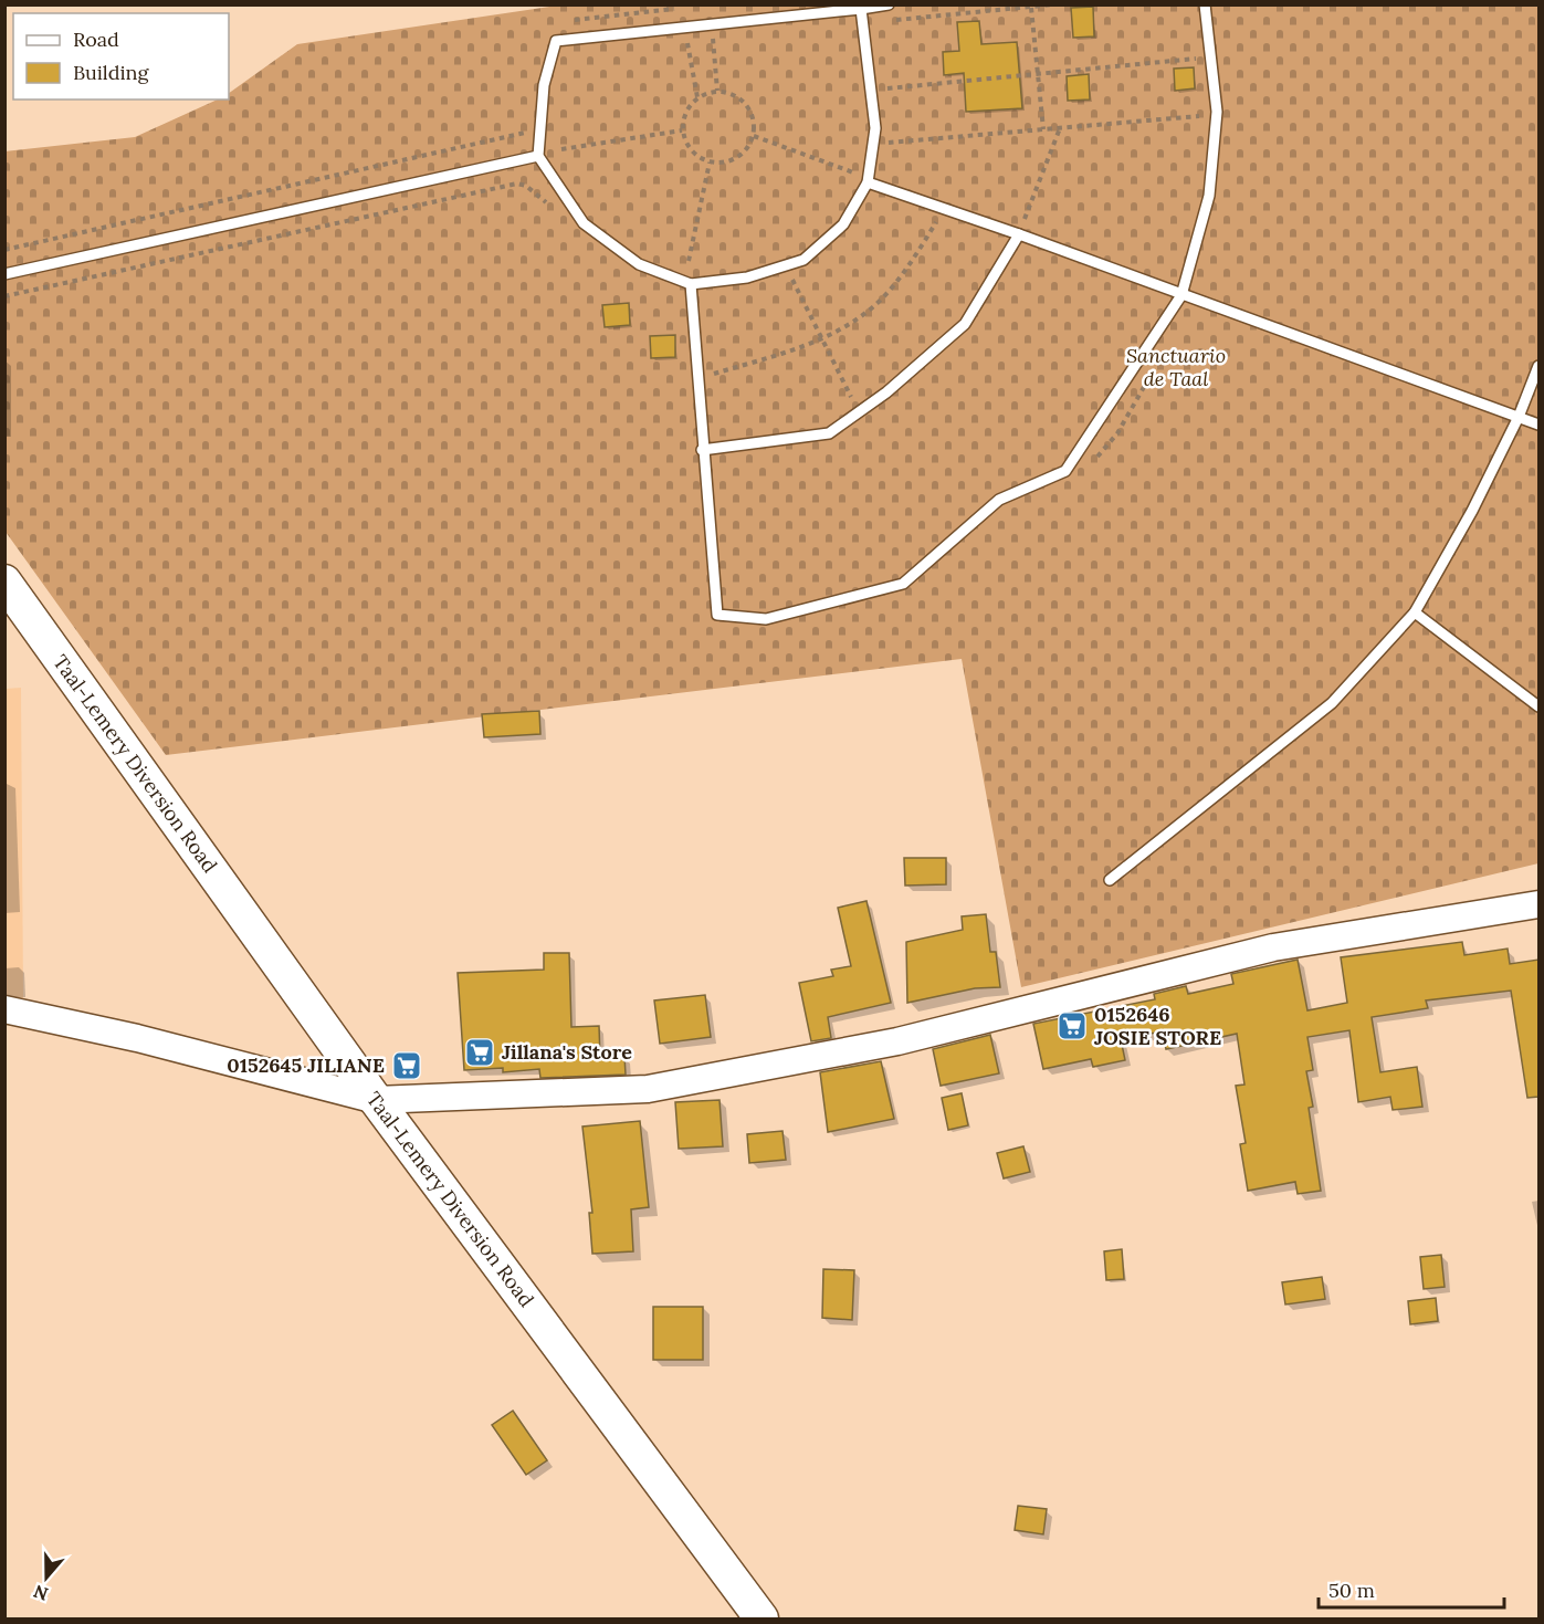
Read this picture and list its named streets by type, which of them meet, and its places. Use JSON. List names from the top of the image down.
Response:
{
  "streets": {
    "main road": ["Taal-Lemery Diversion Road"]
  },
  "parks": ["Sanctuario de Taal"],
  "places": {
    "supermarket": ["0152646 JOSIE STORE", "Jillana's Store", "0152645 JILIANE"]
  },
  "legend": ["Road", "Building"],
  "scale_bar": "50 m",
  "north": "bottom"
}
